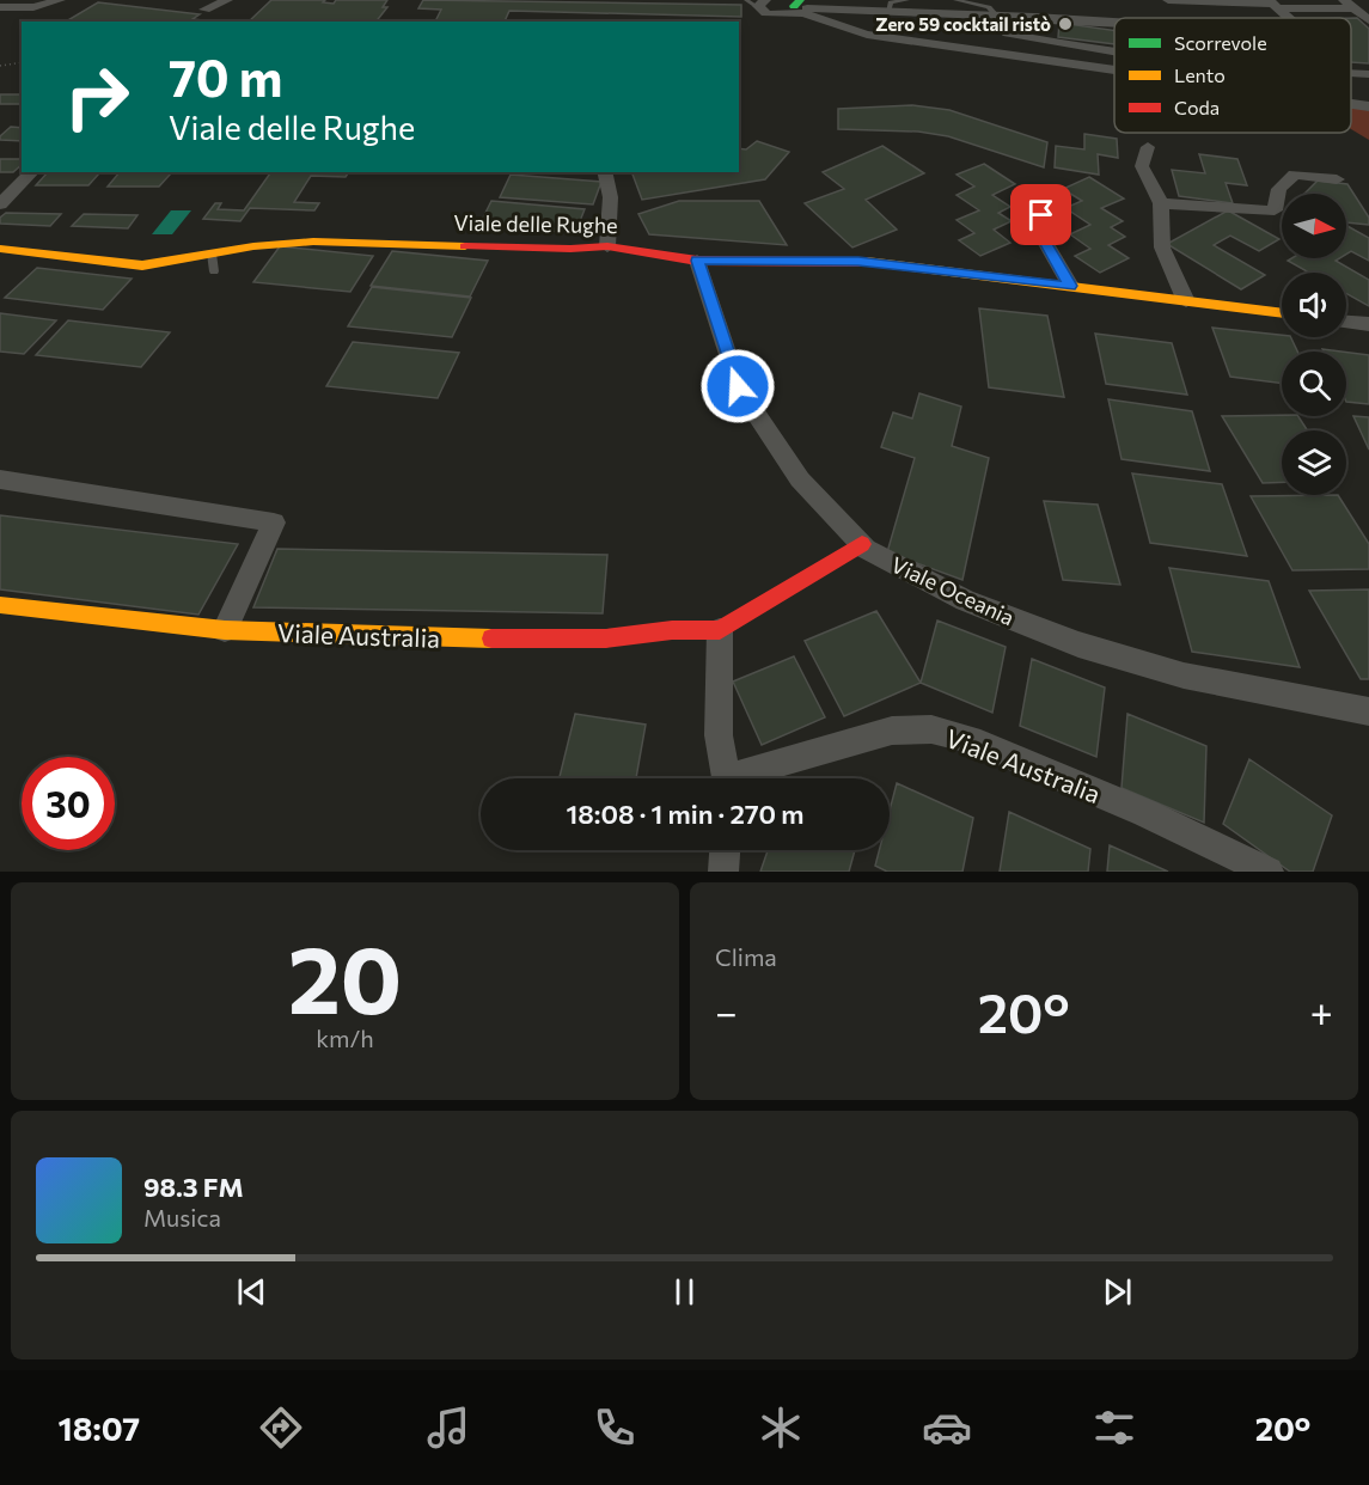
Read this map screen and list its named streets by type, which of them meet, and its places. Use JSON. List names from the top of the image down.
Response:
{
  "streets": {
    "street": ["Viale delle Rughe", "Viale Oceania", "Viale Australia"]
  },
  "crossings": [
    ["Viale delle Rughe", "Viale Oceania"]
  ],
  "places": ["Zero 59 cocktail ristò"],
  "legend": ["Scorrevole", "Lento", "Coda"],
  "north": "right",
  "page": {
    "turn": ["70 m", "Viale delle Rughe"],
    "limit": "30",
    "trip": "18:08 · 1 min · 270 m",
    "tile": [
      ["20", "km/h"],
      "Clima"
    ],
    "heat": ["−", "20°", "+"],
    "song": ["98.3 FM", "Musica"],
    "tabs": ["18:07", "20°"]
  }
}
